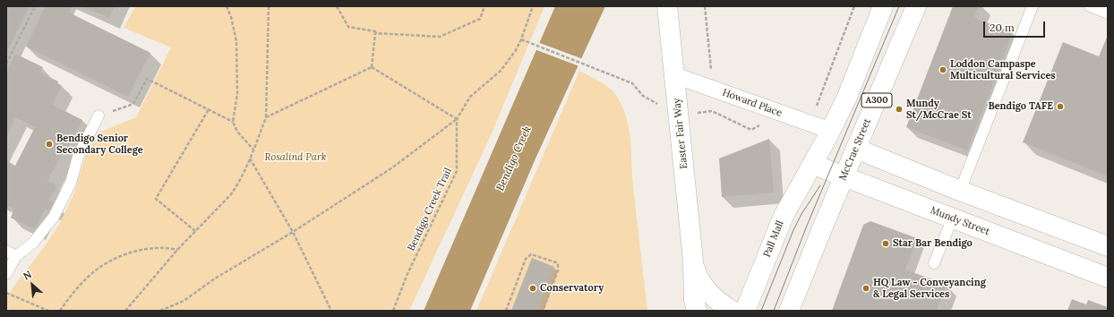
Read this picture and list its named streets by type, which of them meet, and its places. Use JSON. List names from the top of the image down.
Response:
{
  "streets": {
    "main road": [
      "A300",
      "Easter Fair Way",
      "McCrae Street",
      "Mundy Street",
      "Pall Mall"
    ],
    "street": ["Howard Place"],
    "path": ["Bendigo Creek Trail"]
  },
  "crossings": [
    ["A300", "Howard Place"],
    ["A300", "McCrae Street"],
    ["A300", "Mundy Street"],
    ["A300", "Pall Mall"],
    ["Howard Place", "Easter Fair Way"],
    ["McCrae Street", "Mundy Street"],
    ["Mundy Street", "Pall Mall"]
  ],
  "water": ["Bendigo Creek"],
  "parks": ["Rosalind Park"],
  "places": [
    "Loddon Campaspe Multicultural Services",
    "Bendigo TAFE",
    "Mundy St/McCrae St",
    "Bendigo Senior Secondary College",
    "Star Bar Bendigo",
    "Conservatory",
    "HQ Law - Conveyancing & Legal Services"
  ],
  "scale_bar": "20 m",
  "north": "top left"
}
